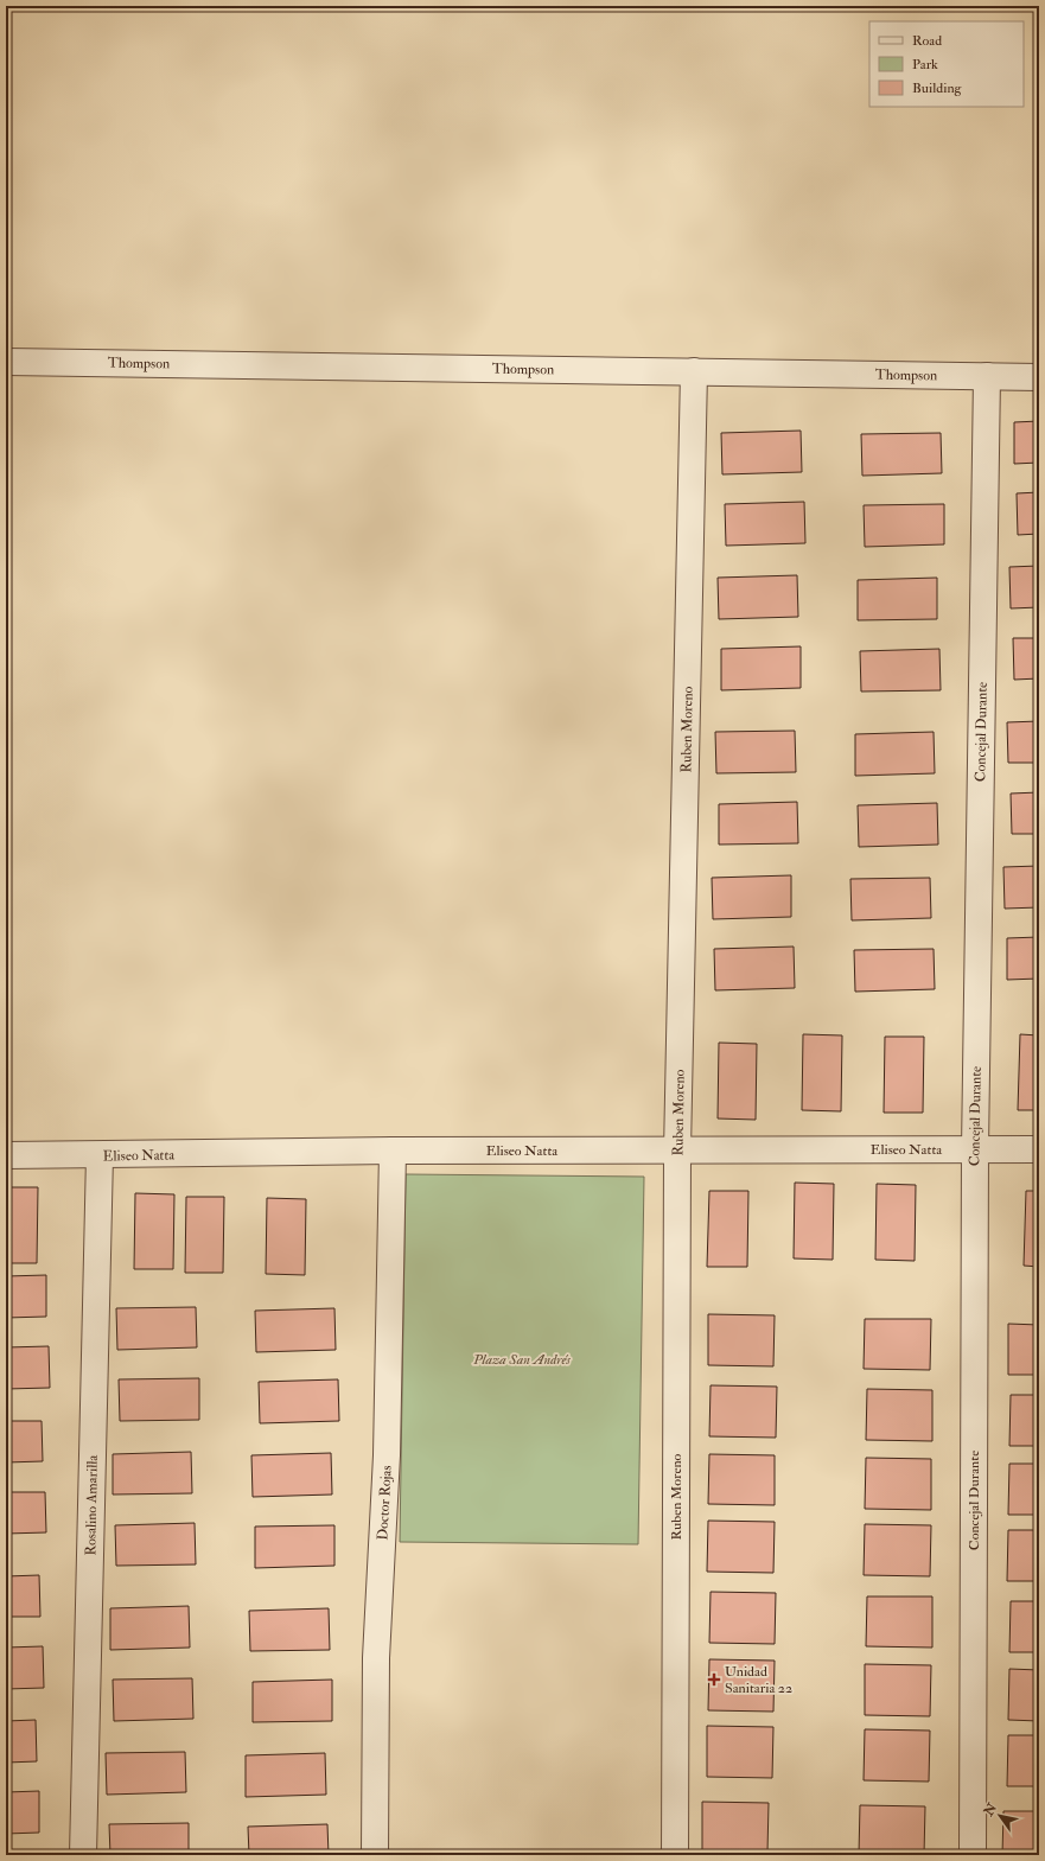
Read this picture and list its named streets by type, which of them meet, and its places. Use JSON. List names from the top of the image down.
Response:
{
  "streets": {
    "street": [
      "Thompson",
      "Ruben Moreno",
      "Concejal Durante",
      "Eliseo Natta",
      "Doctor Rojas",
      "Rosalino Amarilla"
    ]
  },
  "crossings": [
    ["Thompson", "Ruben Moreno"],
    ["Thompson", "Concejal Durante"],
    ["Ruben Moreno", "Eliseo Natta"],
    ["Concejal Durante", "Eliseo Natta"],
    ["Eliseo Natta", "Doctor Rojas"],
    ["Eliseo Natta", "Rosalino Amarilla"]
  ],
  "parks": ["Plaza San Andrés"],
  "places": {
    "health": ["Unidad Sanitaria 22"]
  },
  "legend": ["Road", "Park", "Building"],
  "north": "top left"
}
